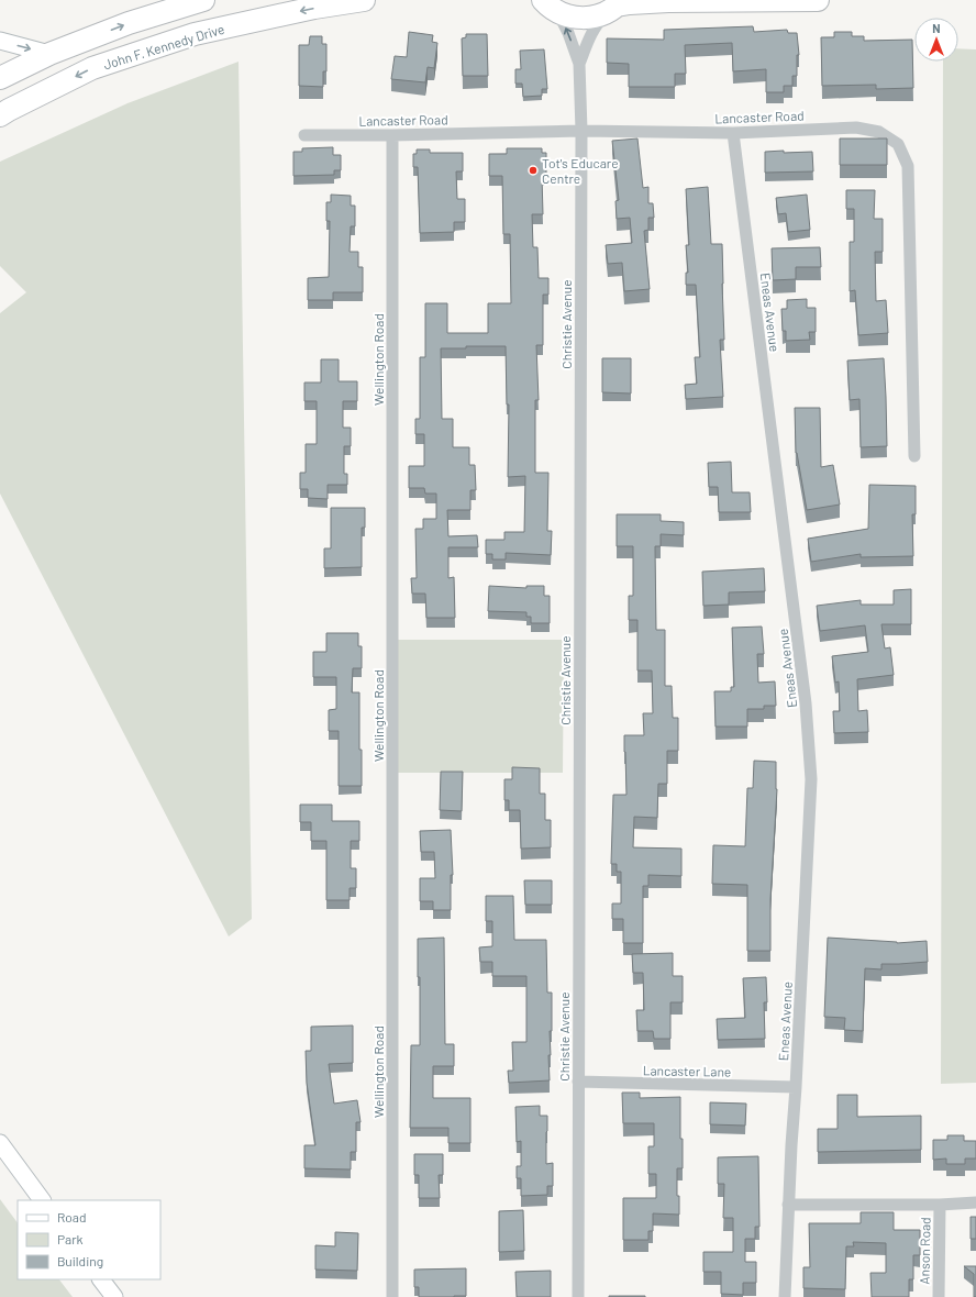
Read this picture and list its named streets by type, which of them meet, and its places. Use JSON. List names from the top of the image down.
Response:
{
  "streets": {
    "highway": ["John F. Kennedy Drive"],
    "street": [
      "Lancaster Road",
      "Eneas Avenue",
      "Christie Avenue",
      "Wellington Road",
      "Lancaster Lane",
      "Anson Road"
    ]
  },
  "crossings": [
    ["Lancaster Road", "Eneas Avenue"],
    ["Lancaster Road", "Christie Avenue"],
    ["Lancaster Road", "Wellington Road"],
    ["Eneas Avenue", "Lancaster Lane"],
    ["Christie Avenue", "Lancaster Lane"]
  ],
  "places": ["Tot's Educare Centre"],
  "legend": ["Road", "Park", "Building"],
  "north": "top"
}
